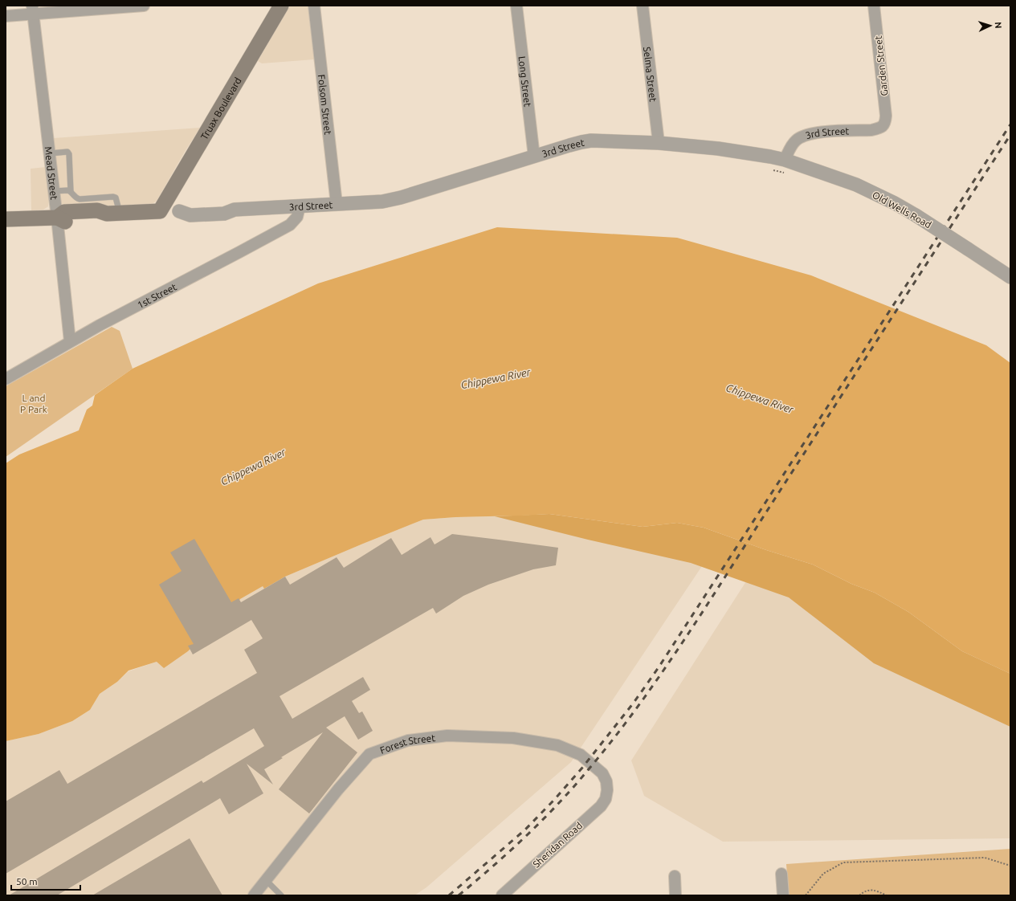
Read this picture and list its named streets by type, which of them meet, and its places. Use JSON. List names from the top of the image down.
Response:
{
  "streets": {
    "main road": ["Truax Boulevard", "3rd Street"],
    "street": [
      "Garden Street",
      "Selma Street",
      "Long Street",
      "Folsom Street",
      "Mead Street",
      "Old Wells Road",
      "1st Street",
      "Forest Street",
      "Sheridan Road"
    ]
  },
  "crossings": [
    ["Garden Street", "3rd Street"],
    ["Selma Street", "3rd Street"],
    ["Long Street", "3rd Street"],
    ["Folsom Street", "3rd Street"],
    ["Truax Boulevard", "3rd Street"],
    ["3rd Street", "Mead Street"],
    ["3rd Street", "Old Wells Road"],
    ["3rd Street", "1st Street"],
    ["Mead Street", "1st Street"],
    ["Forest Street", "Sheridan Road"]
  ],
  "water": ["Chippewa River"],
  "parks": ["L and P Park"],
  "scale_bar": "50 m",
  "north": "right"
}
